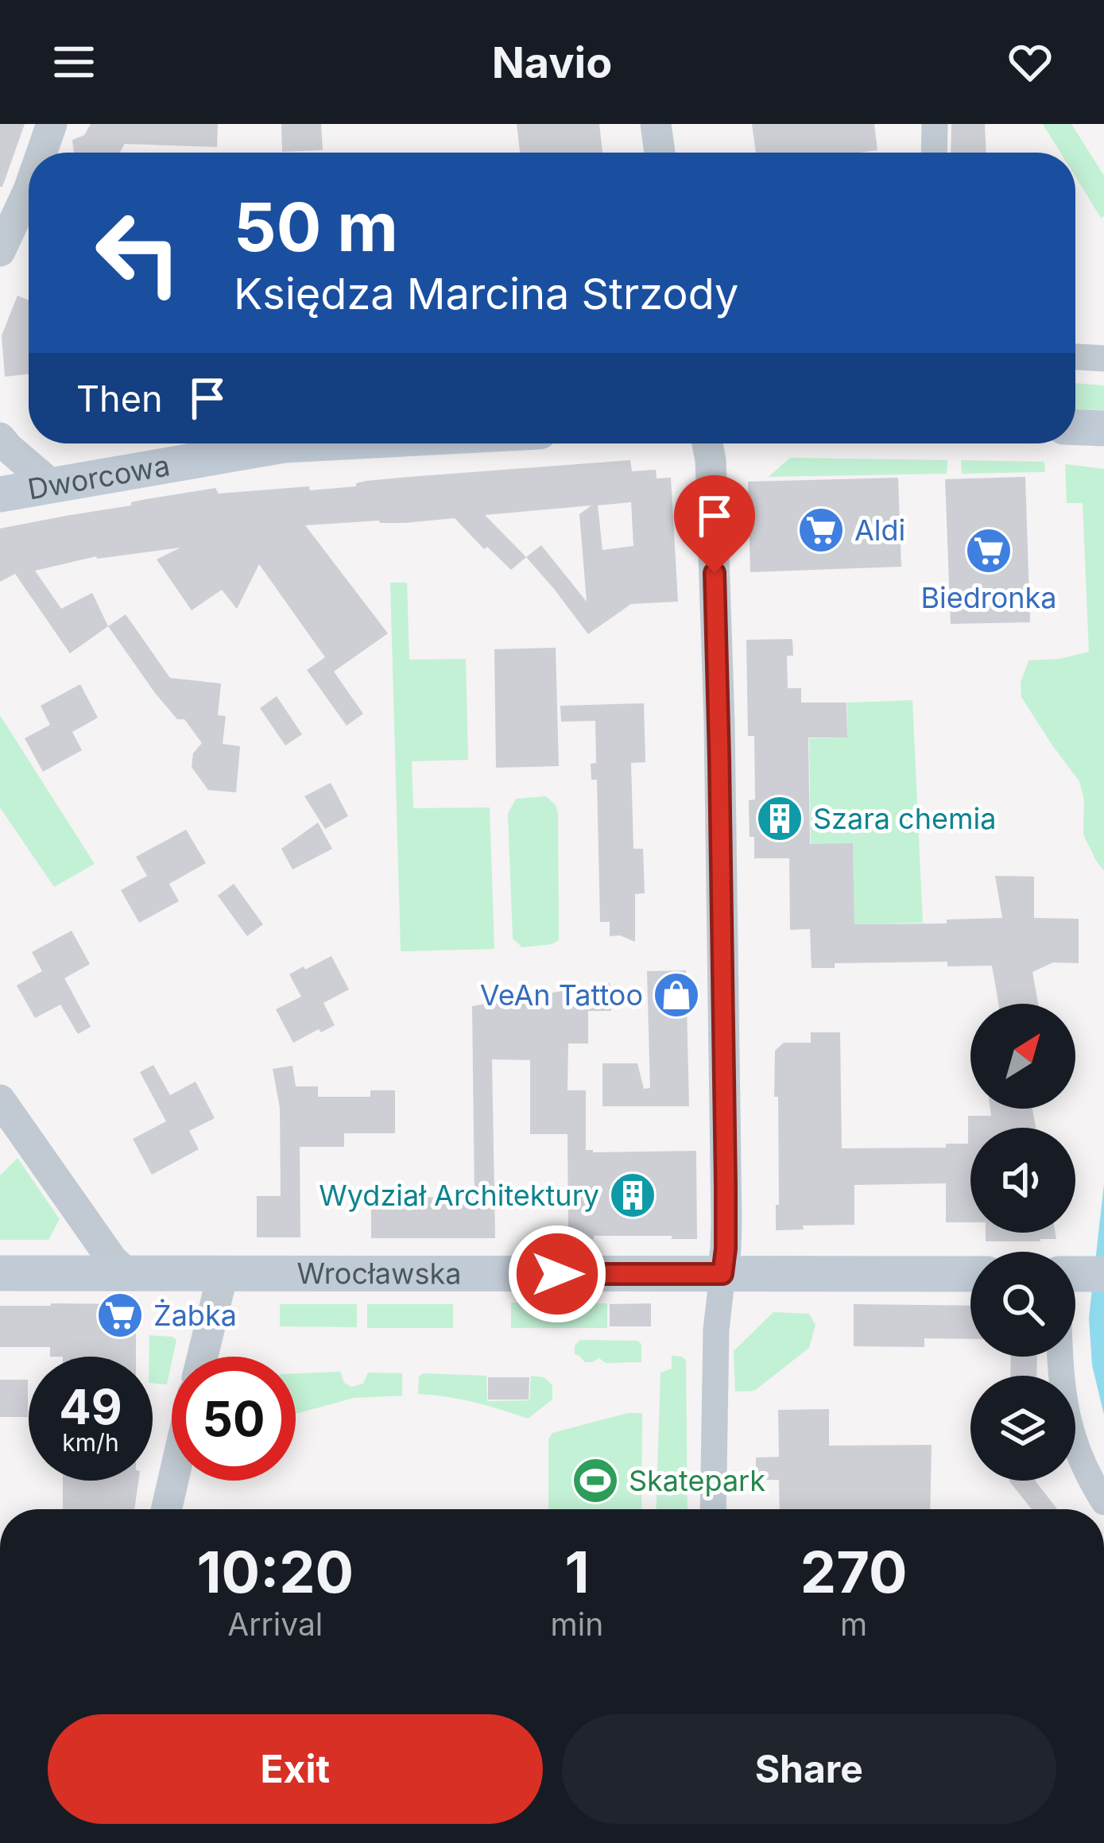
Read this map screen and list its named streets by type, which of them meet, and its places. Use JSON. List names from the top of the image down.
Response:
{
  "streets": {
    "main road": ["Dworcowa", "Wrocławska"]
  },
  "places": {
    "supermarket": ["Aldi", "Biedronka", "Żabka"],
    "building": ["Szara chemia", "Wydział Architektury"],
    "shop": ["VeAn Tattoo"],
    "sports": ["Skatepark"]
  },
  "north": "top right",
  "page": {
    "header": "Navio",
    "turn": ["50 m", "Księdza Marcina Strzody"],
    "then": "Then",
    "speed": "49 km/h",
    "limit": "50",
    "eta": [
      "10:20",
      "Arrival",
      "1",
      "min",
      "270",
      "m"
    ],
    "buttons": ["Exit", "Share"]
  }
}
